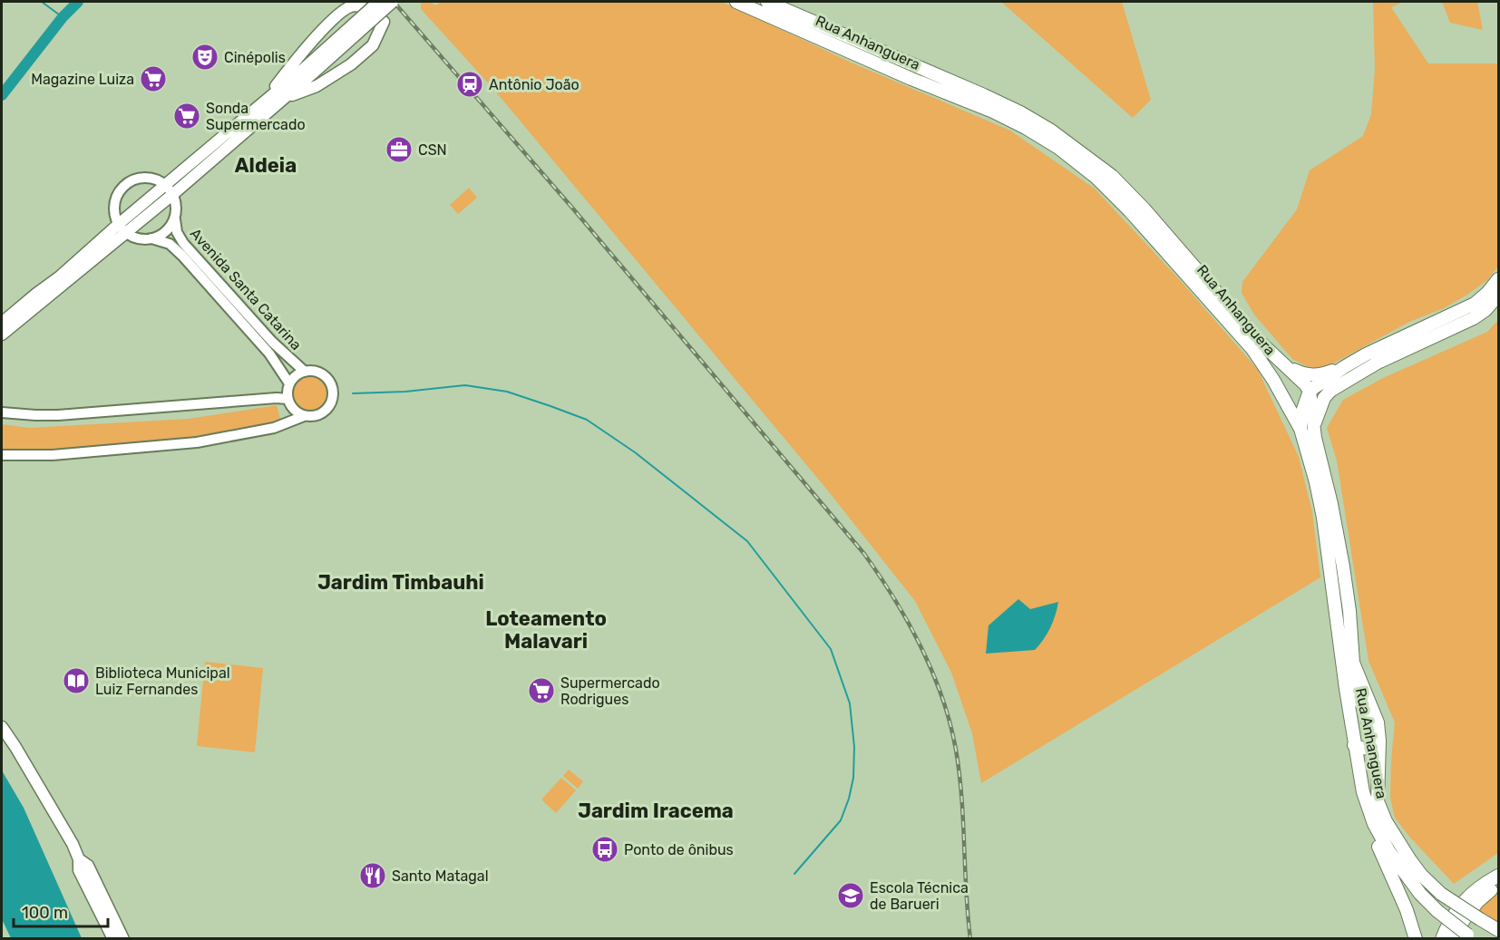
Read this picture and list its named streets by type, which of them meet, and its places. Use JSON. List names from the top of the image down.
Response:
{
  "streets": {
    "main road": ["Rua Anhanguera"],
    "street": ["Avenida Santa Catarina"]
  },
  "districts": [
    "Aldeia",
    "Jardim Timbauhi",
    "Loteamento Malavari",
    "Jardim Iracema"
  ],
  "places": {
    "theatre": ["Cinépolis"],
    "supermarket": ["Magazine Luiza", "Sonda Supermercado", "Supermercado Rodrigues"],
    "station": ["Antônio João"],
    "office": ["CSN"],
    "library": ["Biblioteca Municipal Luiz Fernandes"],
    "bus stop": ["Ponto de ônibus"],
    "restaurant": ["Santo Matagal"],
    "school or university": ["Escola Técnica de Barueri"]
  },
  "scale_bar": "100 m"
}
